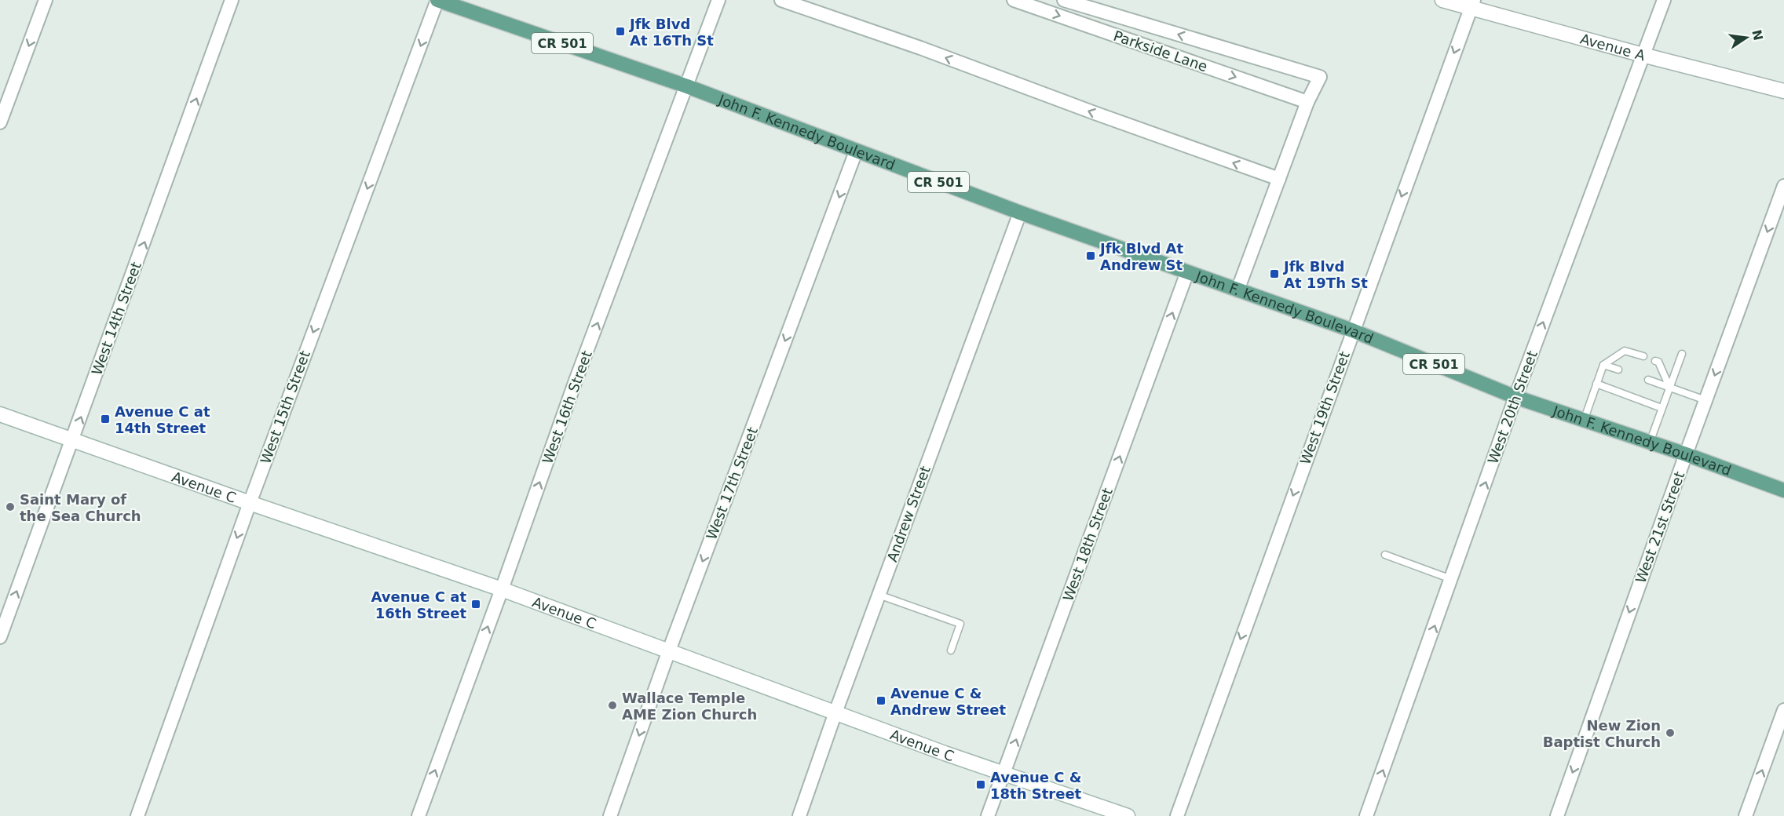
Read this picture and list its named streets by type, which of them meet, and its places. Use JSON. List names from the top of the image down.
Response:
{
  "streets": {
    "main road": [
      "CR 501",
      "Avenue A",
      "John F. Kennedy Boulevard",
      "Avenue C"
    ],
    "street": [
      "Parkside Lane",
      "West 14th Street",
      "West 15th Street",
      "West 16th Street",
      "West 20th Street",
      "West 19th Street",
      "West 17th Street",
      "Andrew Street",
      "West 21st Street",
      "West 18th Street"
    ]
  },
  "crossings": [
    ["Avenue A", "West 20th Street"],
    ["Avenue A", "West 19th Street"],
    ["Parkside Lane", "John F. Kennedy Boulevard"],
    ["John F. Kennedy Boulevard", "West 15th Street"],
    ["John F. Kennedy Boulevard", "West 16th Street"],
    ["John F. Kennedy Boulevard", "West 20th Street"],
    ["John F. Kennedy Boulevard", "West 19th Street"],
    ["John F. Kennedy Boulevard", "West 17th Street"],
    ["John F. Kennedy Boulevard", "Andrew Street"],
    ["John F. Kennedy Boulevard", "West 21st Street"],
    ["John F. Kennedy Boulevard", "West 18th Street"],
    ["West 14th Street", "Avenue C"],
    ["West 15th Street", "Avenue C"],
    ["West 16th Street", "Avenue C"],
    ["West 17th Street", "Avenue C"],
    ["Avenue C", "Andrew Street"],
    ["Avenue C", "West 18th Street"]
  ],
  "one_way": [
    "West 14th Street",
    "West 15th Street",
    "West 16th Street",
    "West 20th Street",
    "West 19th Street",
    "West 17th Street",
    "West 21st Street",
    "West 18th Street"
  ],
  "places": {
    "transit": [
      "Jfk Blvd At 16Th St",
      "Jfk Blvd At Andrew St",
      "Jfk Blvd At 19Th St",
      "Avenue C at 14th Street",
      "Avenue C at 16th Street",
      "Avenue C & Andrew Street",
      "Avenue C & 18th Street"
    ],
    "other": ["Saint Mary of the Sea Church", "Wallace Temple AME Zion Church", "New Zion Baptist Church"]
  },
  "north": "right"
}
